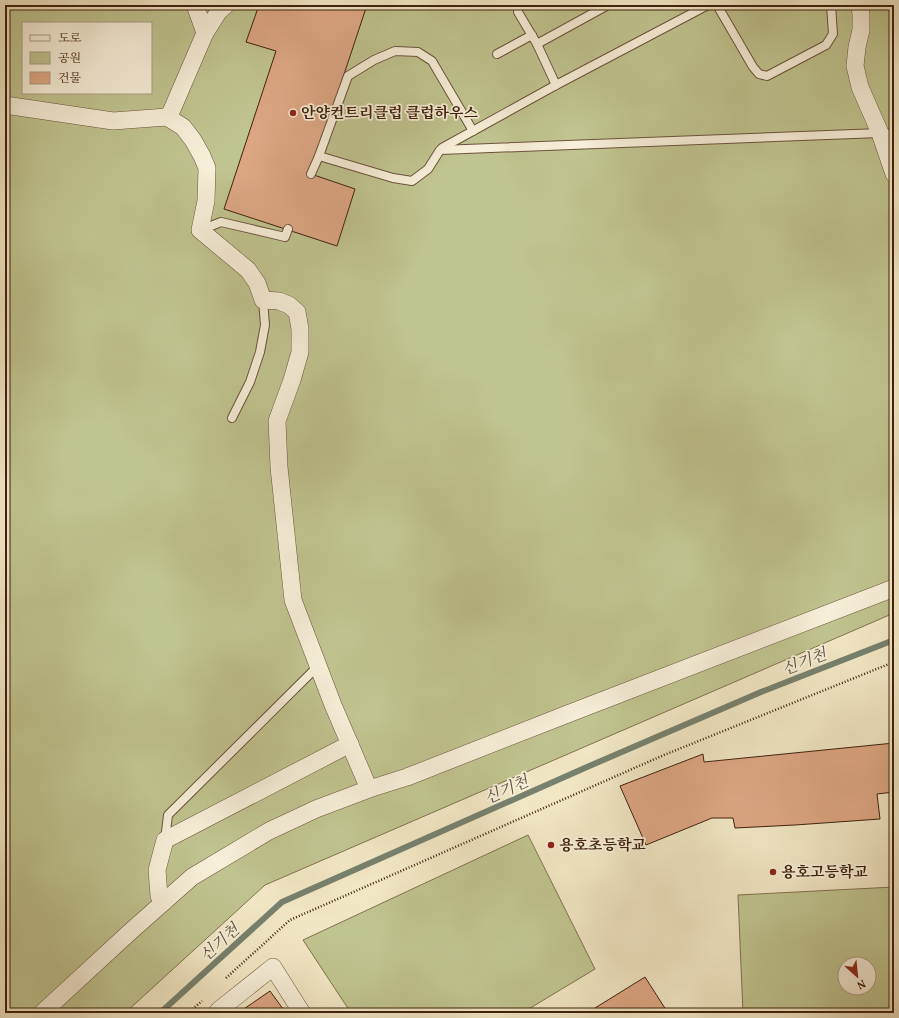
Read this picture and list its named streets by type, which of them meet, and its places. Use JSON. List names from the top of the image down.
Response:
{
  "water": ["신기천"],
  "places": ["안양컨트리클럽 클럽하우스", "용호초등학교", "용호고등학교"],
  "legend": ["도로", "공원", "건물"],
  "north": "bottom right"
}
